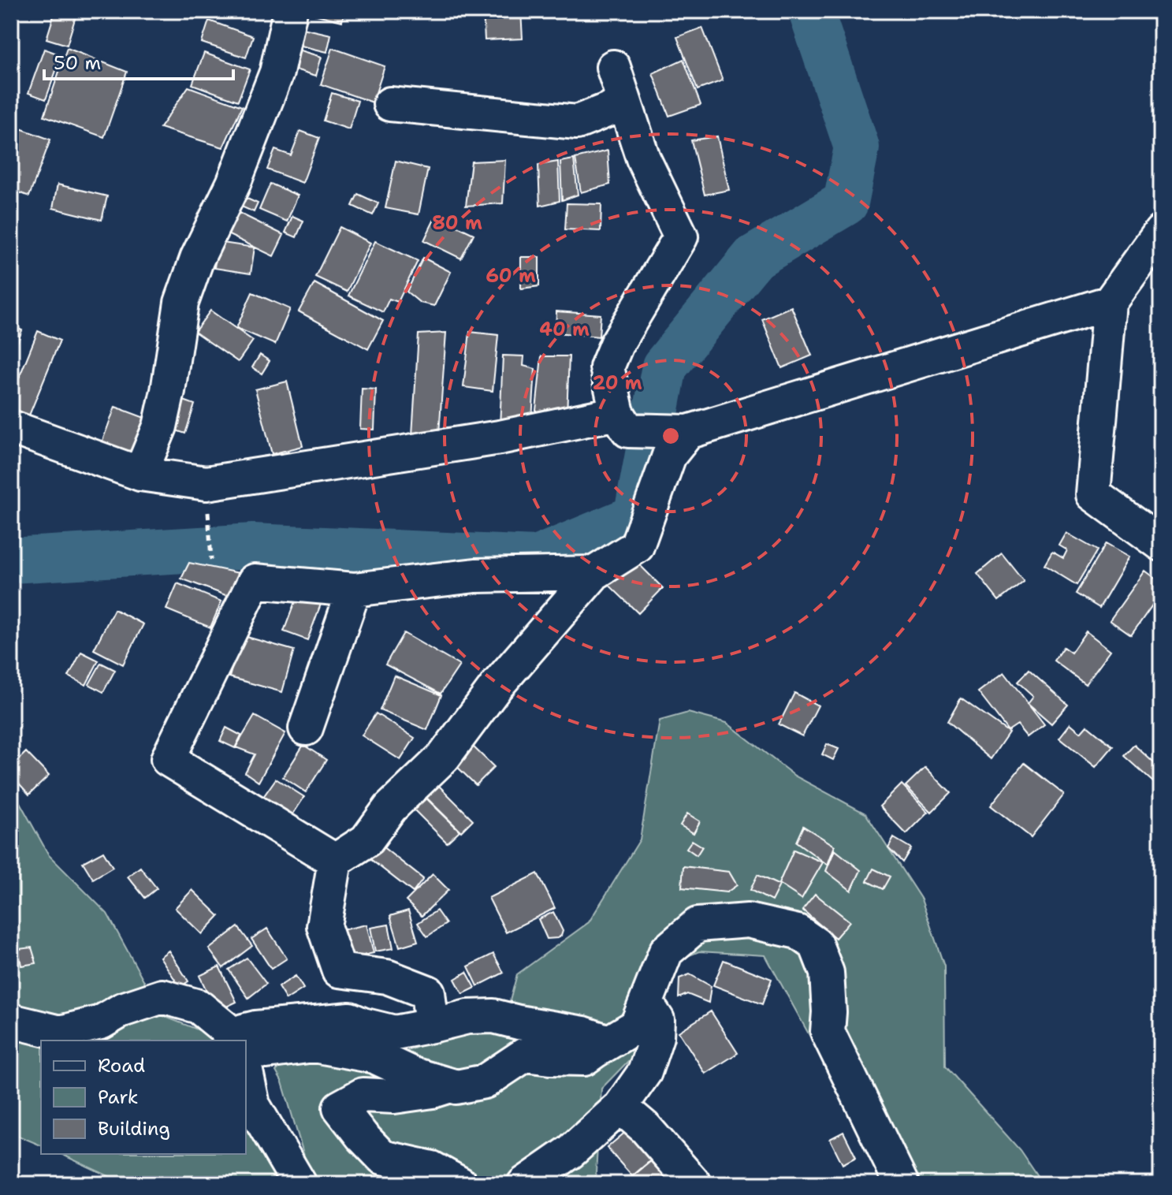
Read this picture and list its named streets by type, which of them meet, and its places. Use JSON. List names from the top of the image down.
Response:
{
  "legend": ["Road", "Park", "Building"],
  "scale_bar": "50 m",
  "rings": [
    "80 m",
    "60 m",
    "40 m",
    "20 m"
  ]
}
